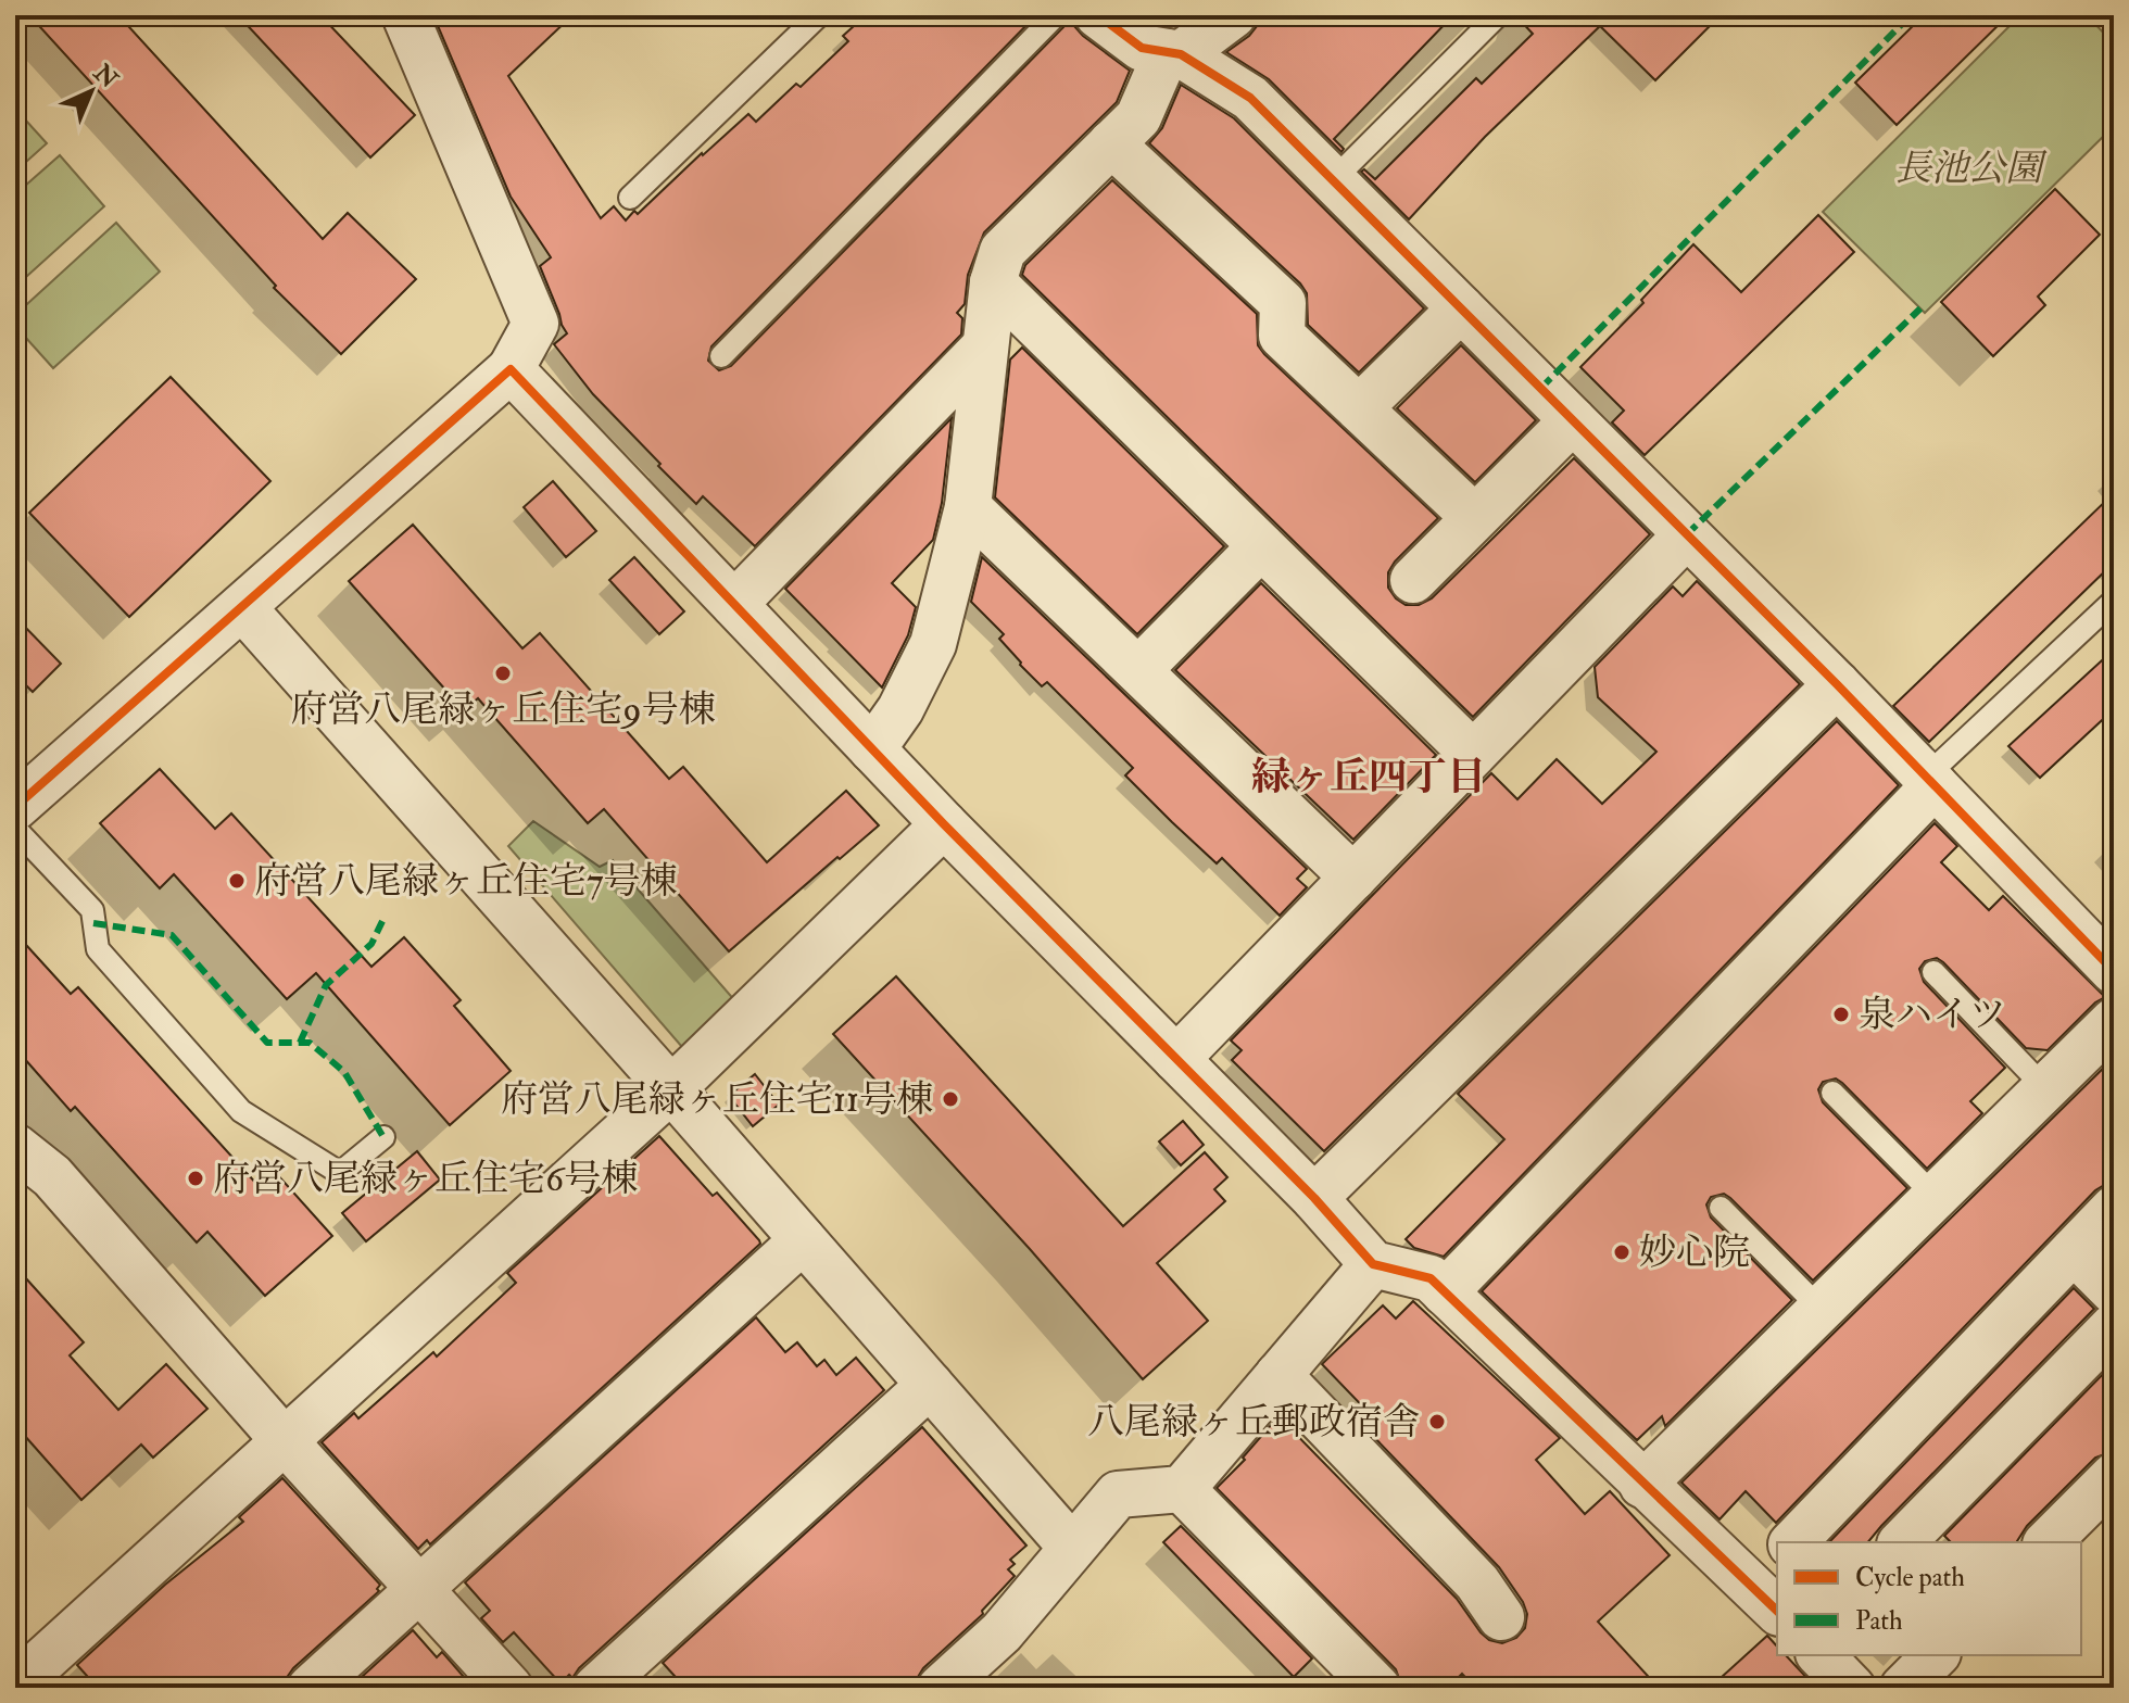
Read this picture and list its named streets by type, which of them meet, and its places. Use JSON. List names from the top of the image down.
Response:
{
  "districts": ["緑ヶ丘四丁目"],
  "parks": ["長池公園"],
  "places": [
    "府営八尾緑ヶ丘住宅9号棟",
    "府営八尾緑ヶ丘住宅7号棟",
    "泉ハイツ",
    "府営八尾緑ヶ丘住宅11号棟",
    "府営八尾緑ヶ丘住宅6号棟",
    "妙心院",
    "八尾緑ヶ丘郵政宿舎"
  ],
  "legend": ["Cycle path", "Path"],
  "north": "top right"
}
